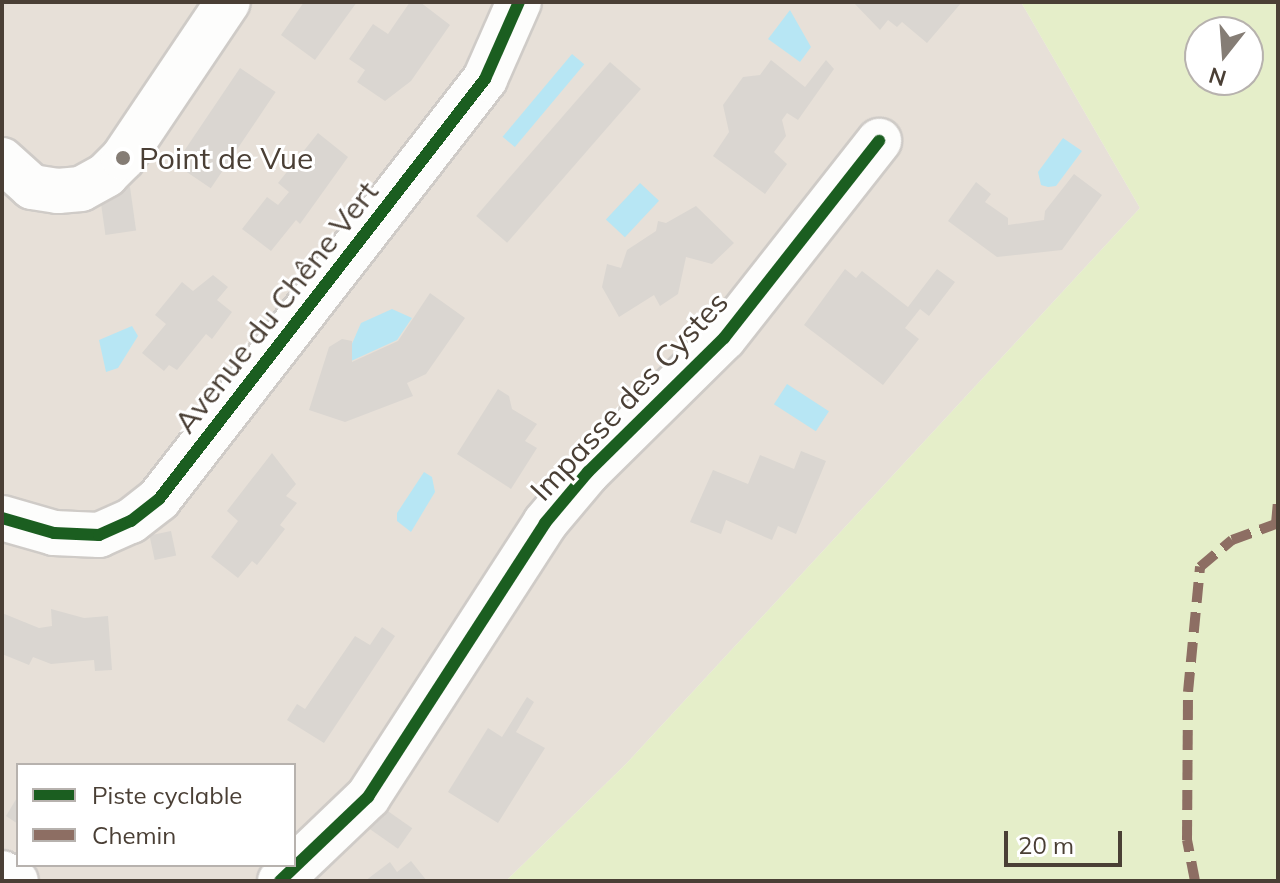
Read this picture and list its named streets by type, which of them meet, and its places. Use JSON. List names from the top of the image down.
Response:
{
  "streets": {
    "street": ["Avenue du Chêne Vert", "Impasse des Cystes"]
  },
  "places": ["Point de Vue"],
  "legend": ["Piste cyclable", "Chemin"],
  "scale_bar": "20 m",
  "north": "bottom"
}
